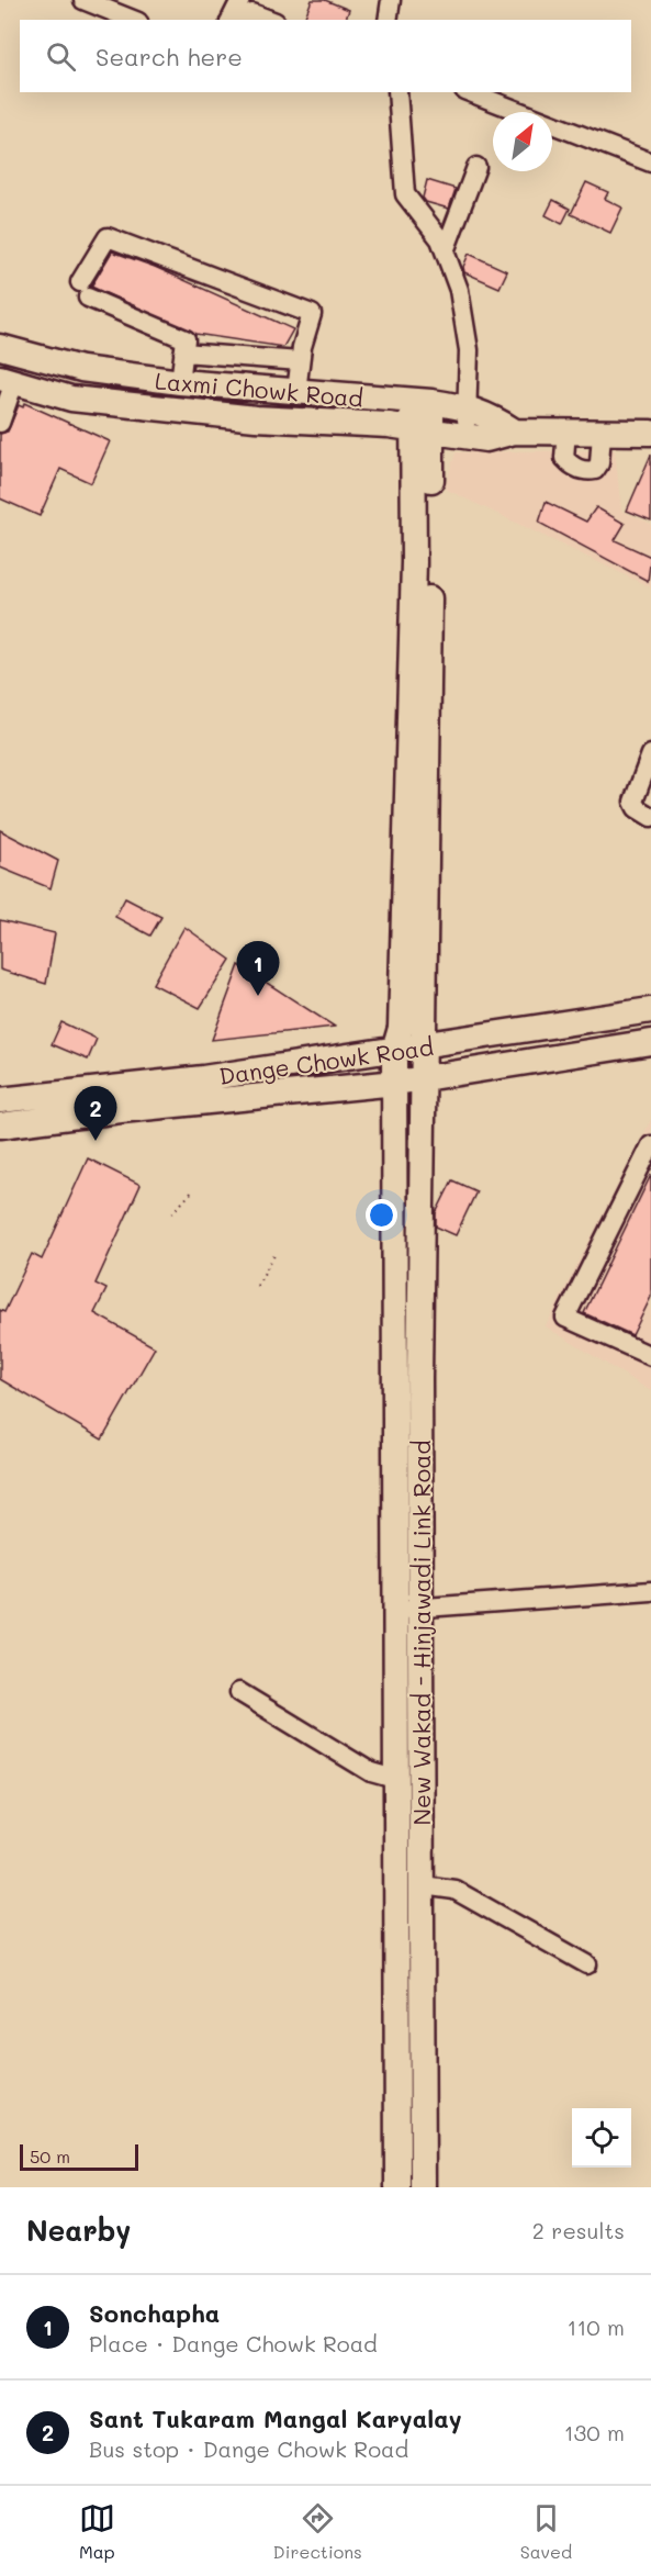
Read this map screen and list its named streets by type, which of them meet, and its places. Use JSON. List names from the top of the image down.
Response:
{
  "streets": {
    "main road": ["Laxmi Chowk Road", "Dange Chowk Road", "New Wakad - Hinjawadi Link Road"]
  },
  "crossings": [
    ["Laxmi Chowk Road", "New Wakad - Hinjawadi Link Road"],
    ["Dange Chowk Road", "New Wakad - Hinjawadi Link Road"]
  ],
  "scale_bar": "50 m",
  "north": "top right",
  "page": {
    "search": "Search here",
    "pins": ["1", "2"],
    "scale": "50 m",
    "heading": ["Nearby", "2 results"],
    "list": [
      {
        "mark": "1",
        "name": "Sonchapha",
        "note": "Place · Dange Chowk Road",
        "value": "110 m"
      },
      {
        "mark": "2",
        "name": "Sant Tukaram Mangal Karyalay",
        "note": "Bus stop · Dange Chowk Road",
        "value": "130 m"
      }
    ],
    "nav": ["Map", "Directions", "Saved"]
  }
}
